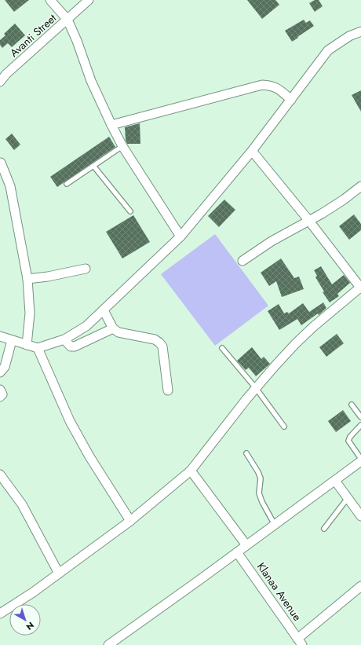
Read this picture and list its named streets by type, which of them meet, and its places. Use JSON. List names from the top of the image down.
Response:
{
  "streets": {
    "street": ["Avanti Street", "Klanaa Avenue"]
  },
  "north": "bottom right"
}
